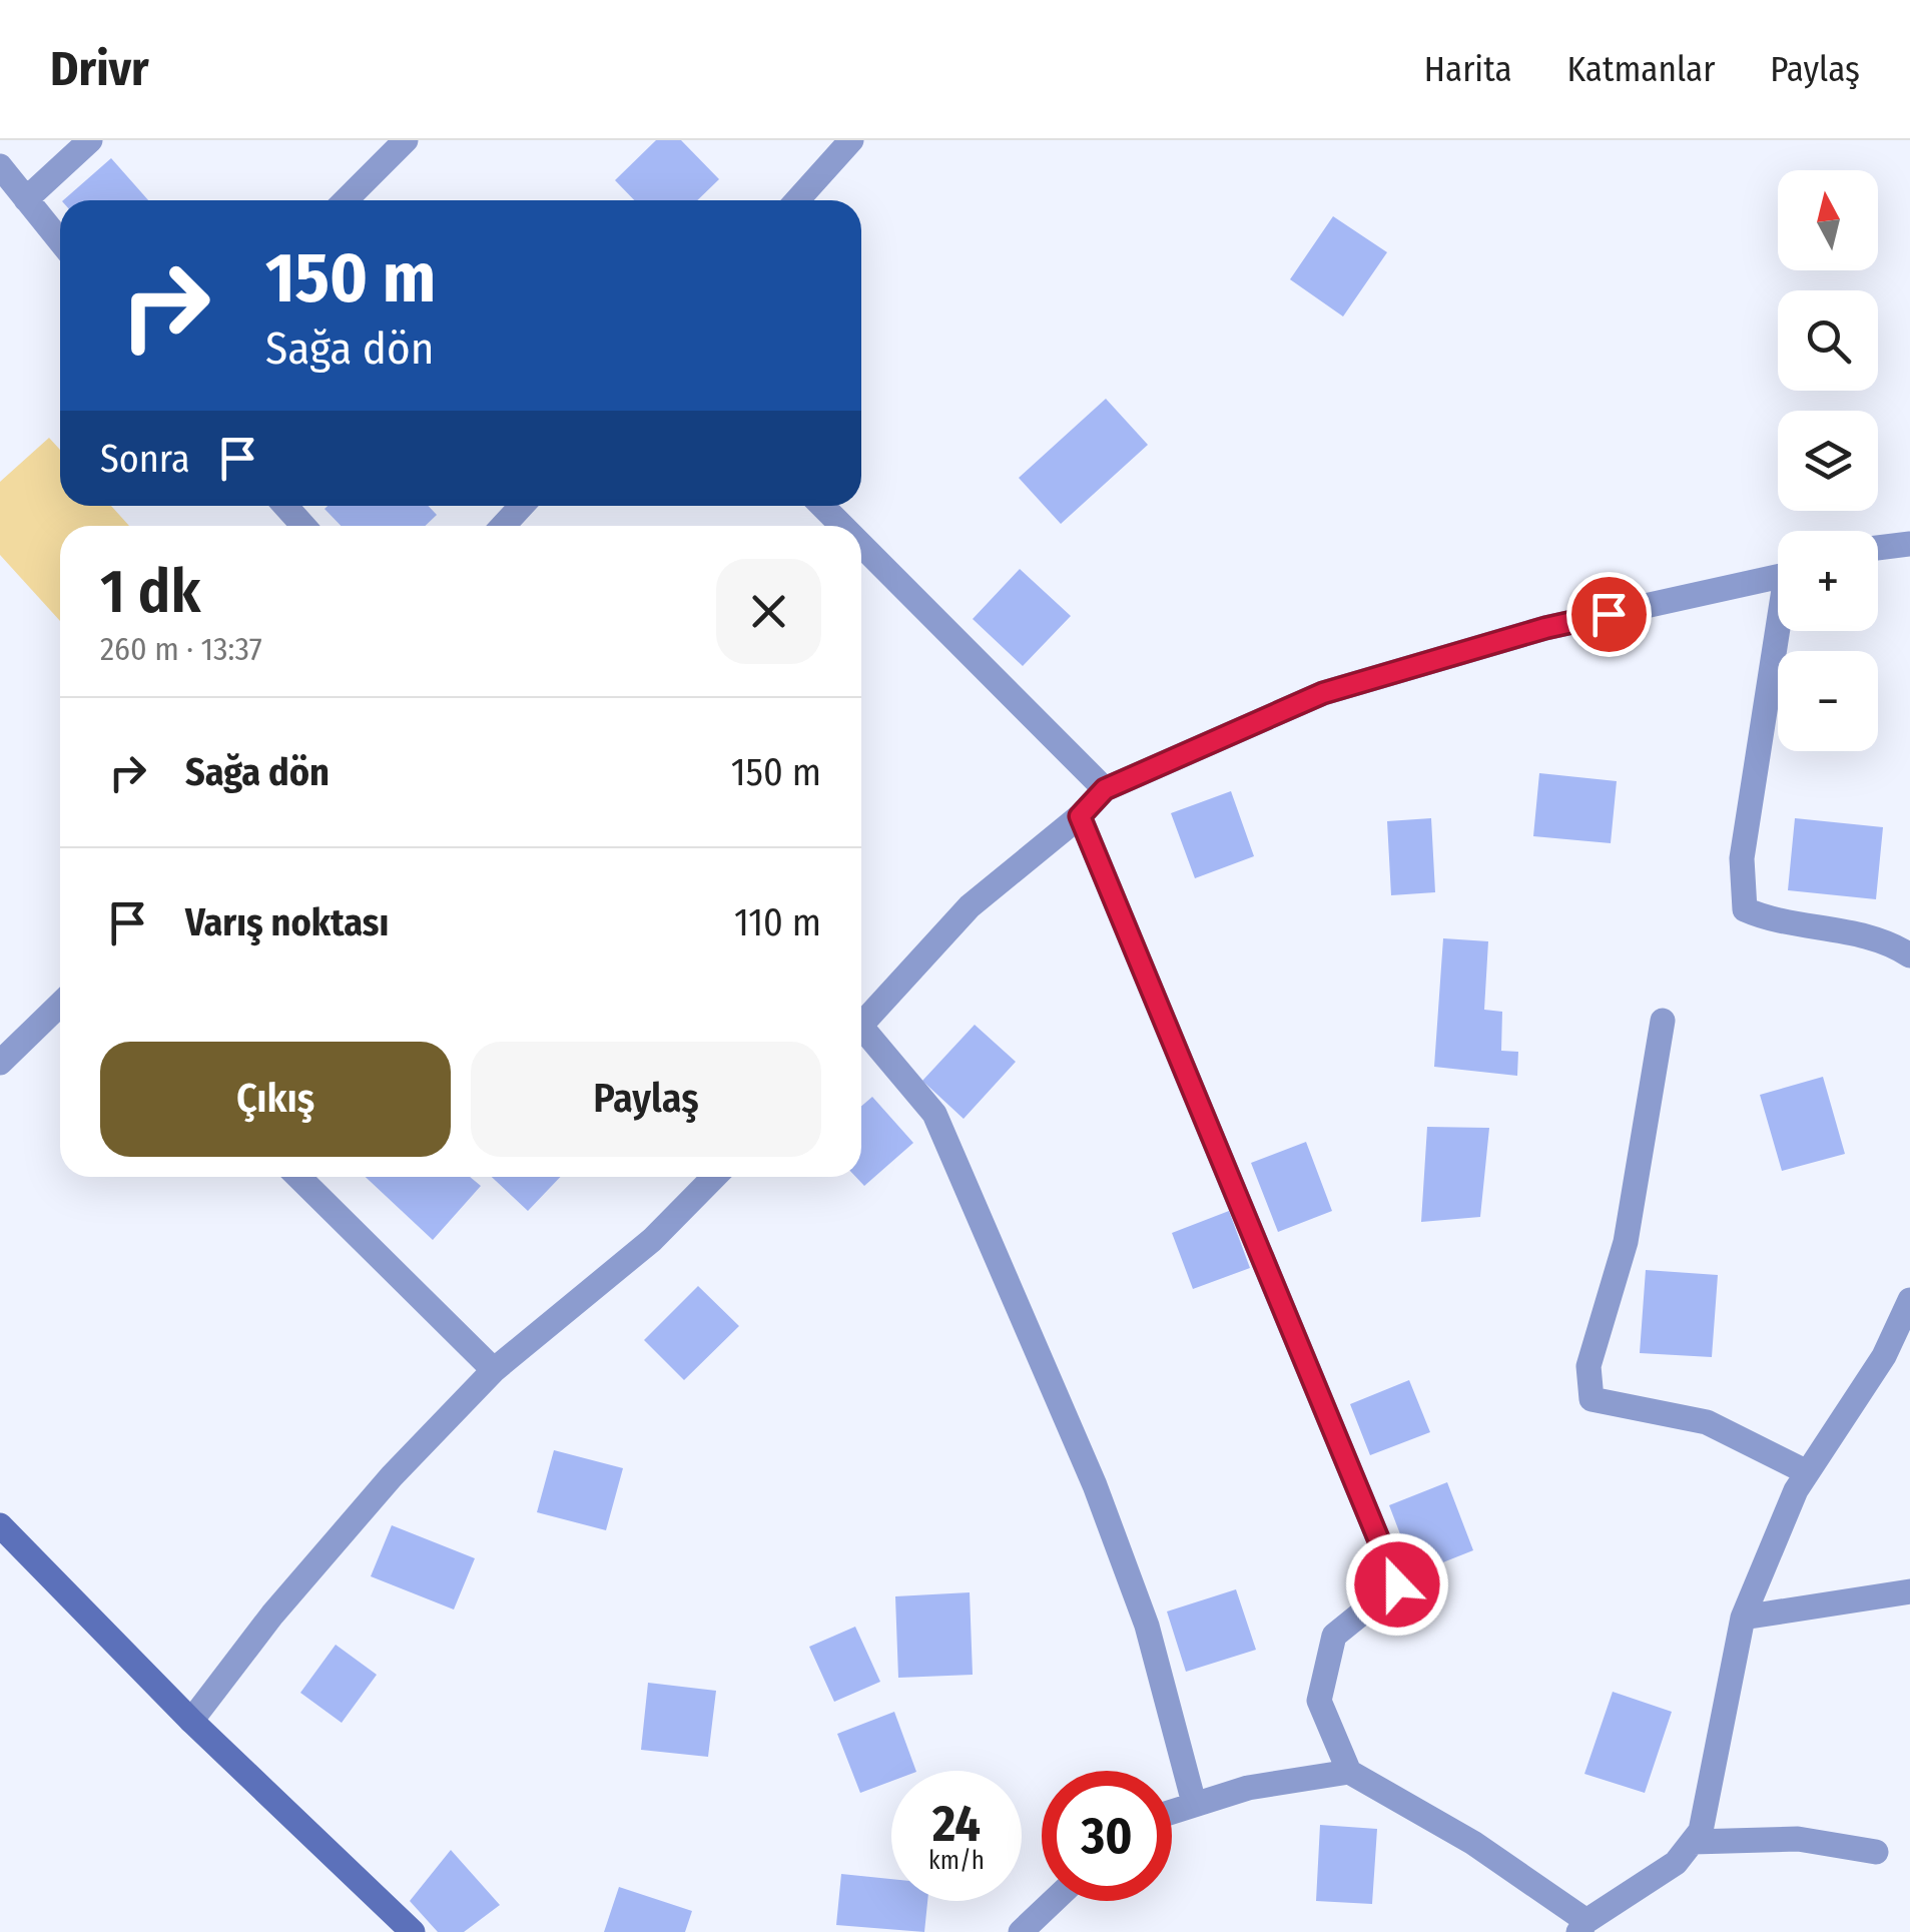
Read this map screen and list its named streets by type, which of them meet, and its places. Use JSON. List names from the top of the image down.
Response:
{
  "north": "top",
  "page": {
    "header": "Drivr",
    "nav": ["Harita", "Katmanlar", "Paylaş"],
    "map_buttons": ["+", "−"],
    "turn": ["150 m", "Sağa dön"],
    "then": "Sonra",
    "heading": ["1 dk", "260 m · 13:37"],
    "list": [
      {
        "name": "Sağa dön",
        "value": "150 m"
      },
      {
        "name": "Varış noktası",
        "value": "110 m"
      }
    ],
    "buttons": ["Çıkış", "Paylaş"],
    "speed": "24 km/h",
    "limit": "30"
  }
}
